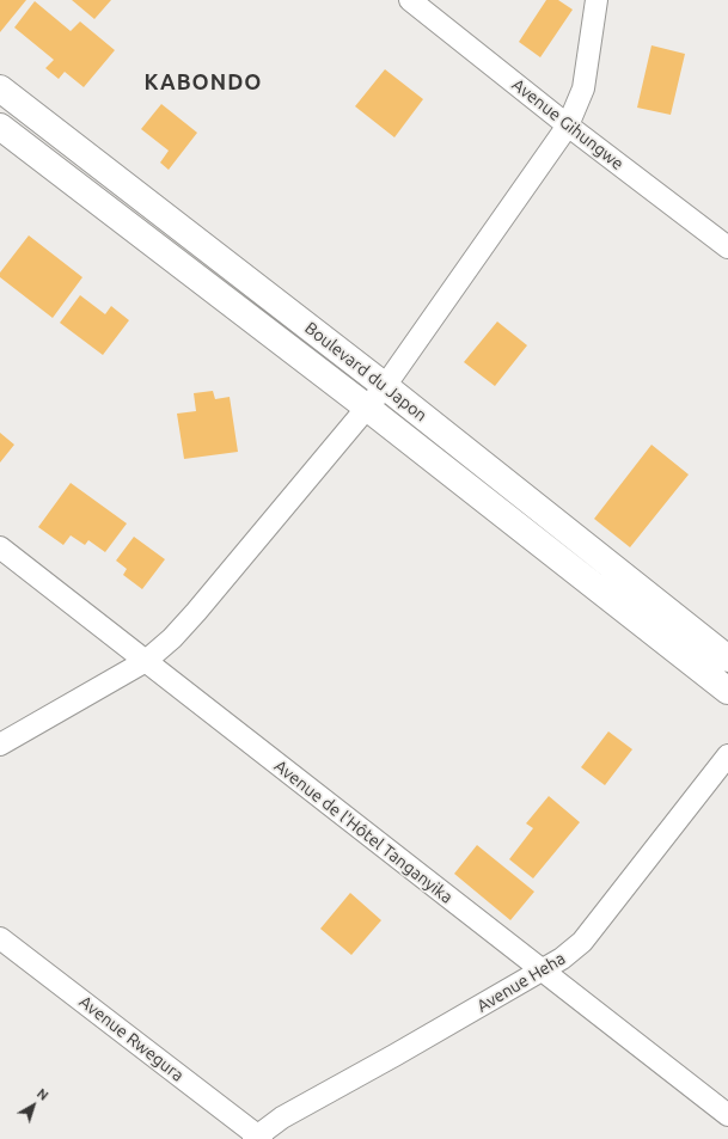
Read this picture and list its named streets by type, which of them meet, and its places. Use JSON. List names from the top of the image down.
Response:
{
  "streets": {
    "main road": ["Boulevard du Japon"],
    "street": [
      "Avenue Gihungwe",
      "Avenue de l'Hôtel Tanganyika",
      "Avenue Heha",
      "Avenue Rwegura"
    ]
  },
  "crossings": [
    ["Avenue de l'Hôtel Tanganyika", "Avenue Heha"],
    ["Avenue Heha", "Avenue Rwegura"]
  ],
  "districts": ["KABONDO"],
  "north": "top right"
}
